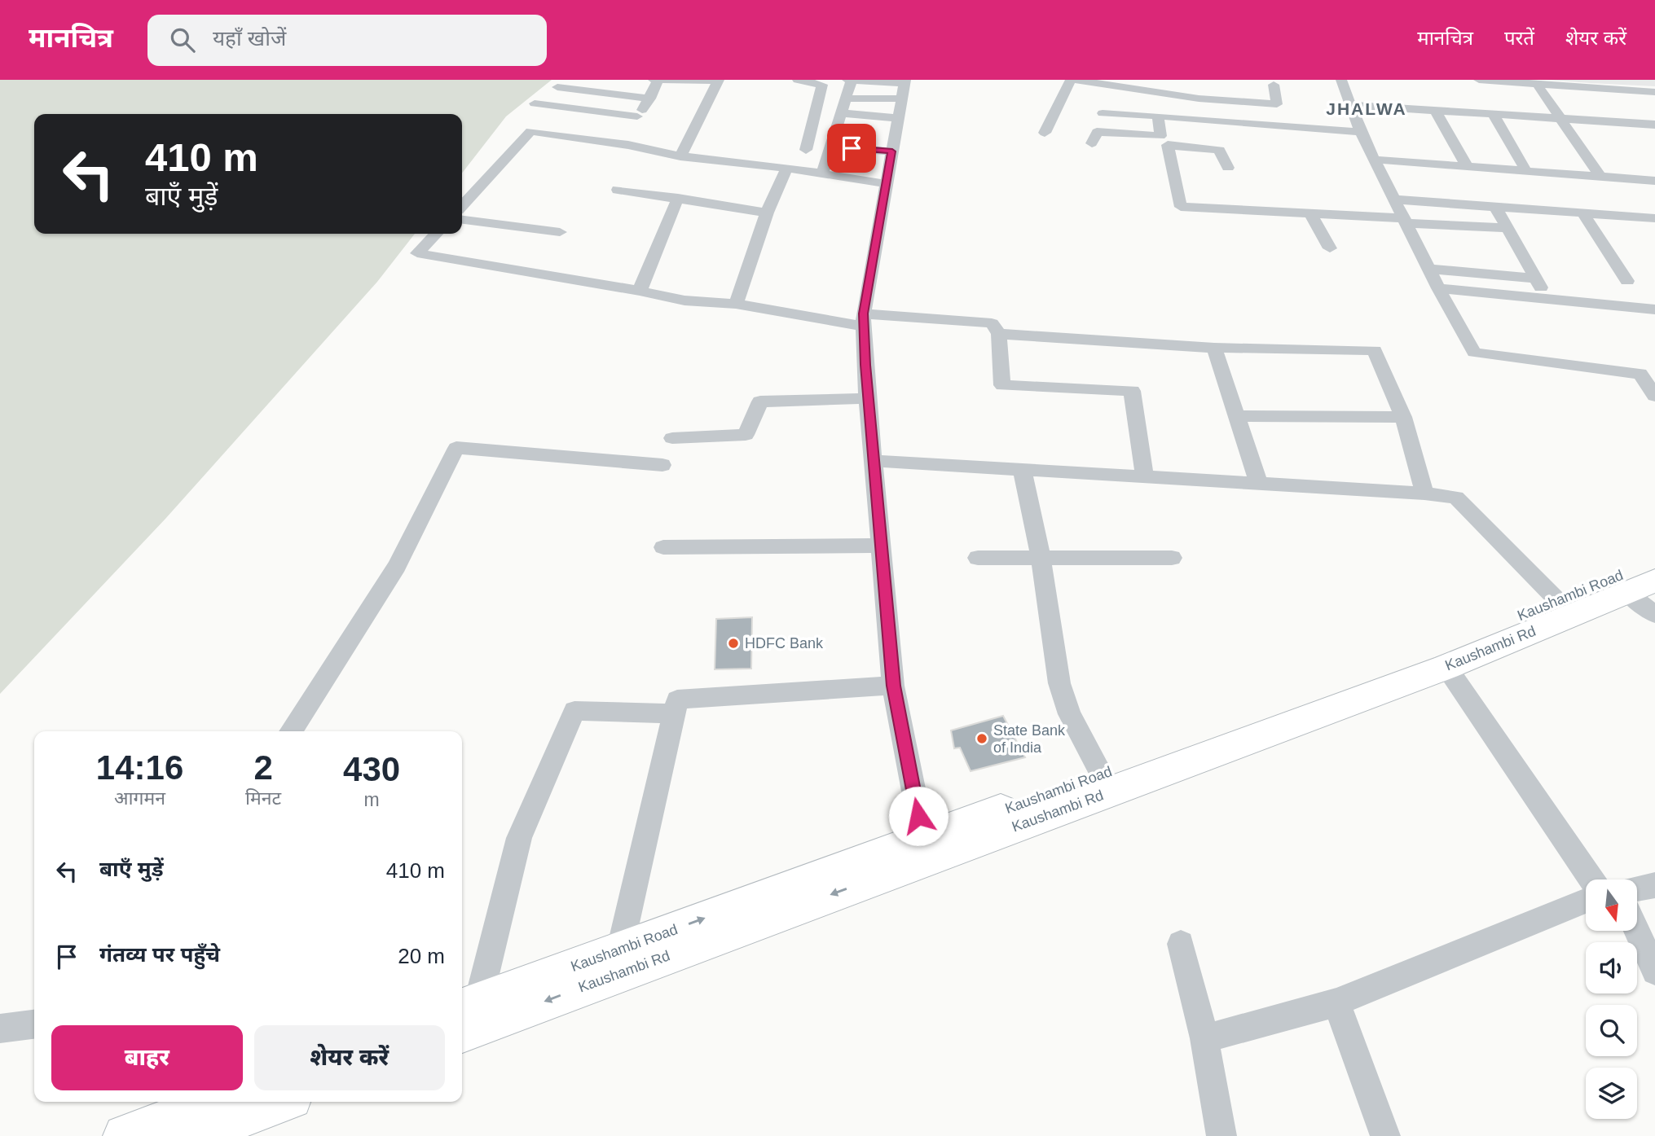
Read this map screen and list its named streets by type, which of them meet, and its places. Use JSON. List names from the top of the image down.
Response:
{
  "streets": {
    "main road": ["Kaushambi Road", "Kaushambi Rd"]
  },
  "crossings": [
    ["Kaushambi Road", "Kaushambi Rd"]
  ],
  "one_way": ["Kaushambi Rd"],
  "districts": ["JHALWA"],
  "places": ["HDFC Bank", "State Bank of India"],
  "north": "bottom",
  "page": {
    "header": "मानचित्र",
    "search": "यहाँ खोजें",
    "nav": ["मानचित्र", "परतें", "शेयर करें"],
    "turn": ["410 m", "बाएँ मुड़ें"],
    "eta": [
      "14:16",
      "आगमन",
      "2",
      "मिनट",
      "430",
      "m"
    ],
    "list": [
      {
        "name": "बाएँ मुड़ें",
        "value": "410 m"
      },
      {
        "name": "गंतव्य पर पहुँचे",
        "value": "20 m"
      }
    ],
    "buttons": ["बाहर", "शेयर करें"]
  }
}
